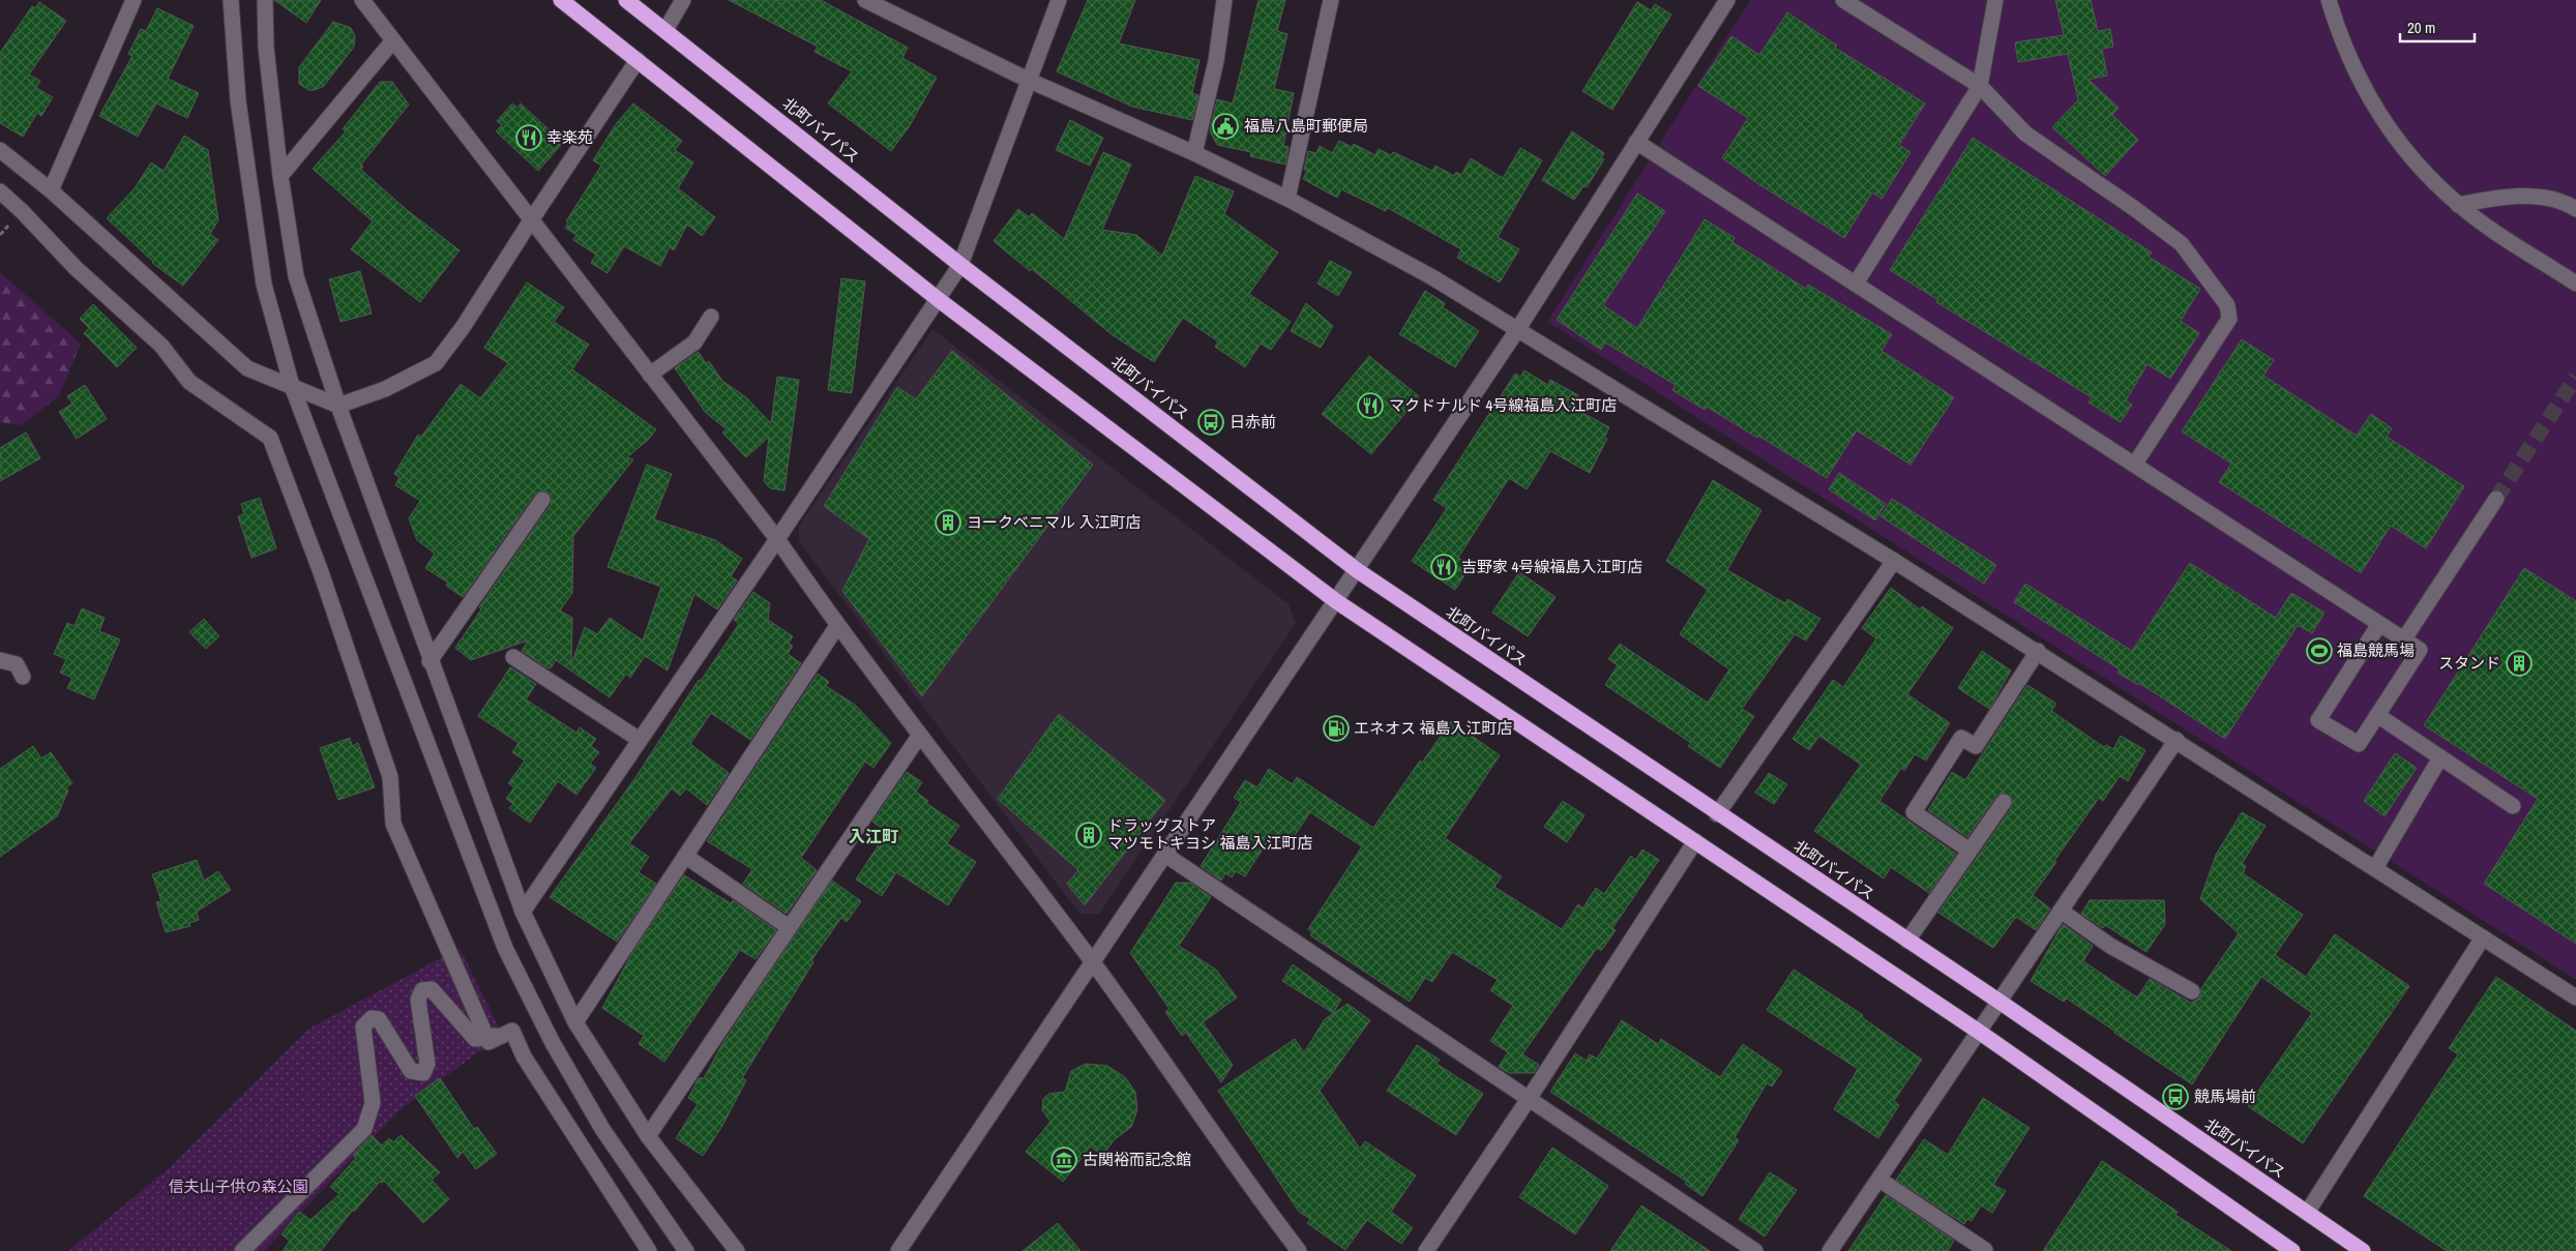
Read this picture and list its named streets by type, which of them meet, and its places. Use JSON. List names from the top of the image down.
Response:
{
  "streets": {
    "highway": ["北町バイパス"]
  },
  "districts": ["入江町"],
  "parks": ["信夫山子供の森公園"],
  "places": {
    "public building": ["福島八島町郵便局"],
    "restaurant": ["幸楽苑", "マクドナルド 4号線福島入江町店", "吉野家 4号線福島入江町店"],
    "bus stop": ["日赤前", "競馬場前"],
    "building": ["ヨークベニマル 入江町店", "スタンド", "ドラッグストア マツモトキヨシ 福島入江町店"],
    "sports": ["福島競馬場"],
    "fuel station": ["エネオス 福島入江町店"],
    "museum": ["古関裕而記念館"]
  },
  "scale_bar": "20 m"
}
